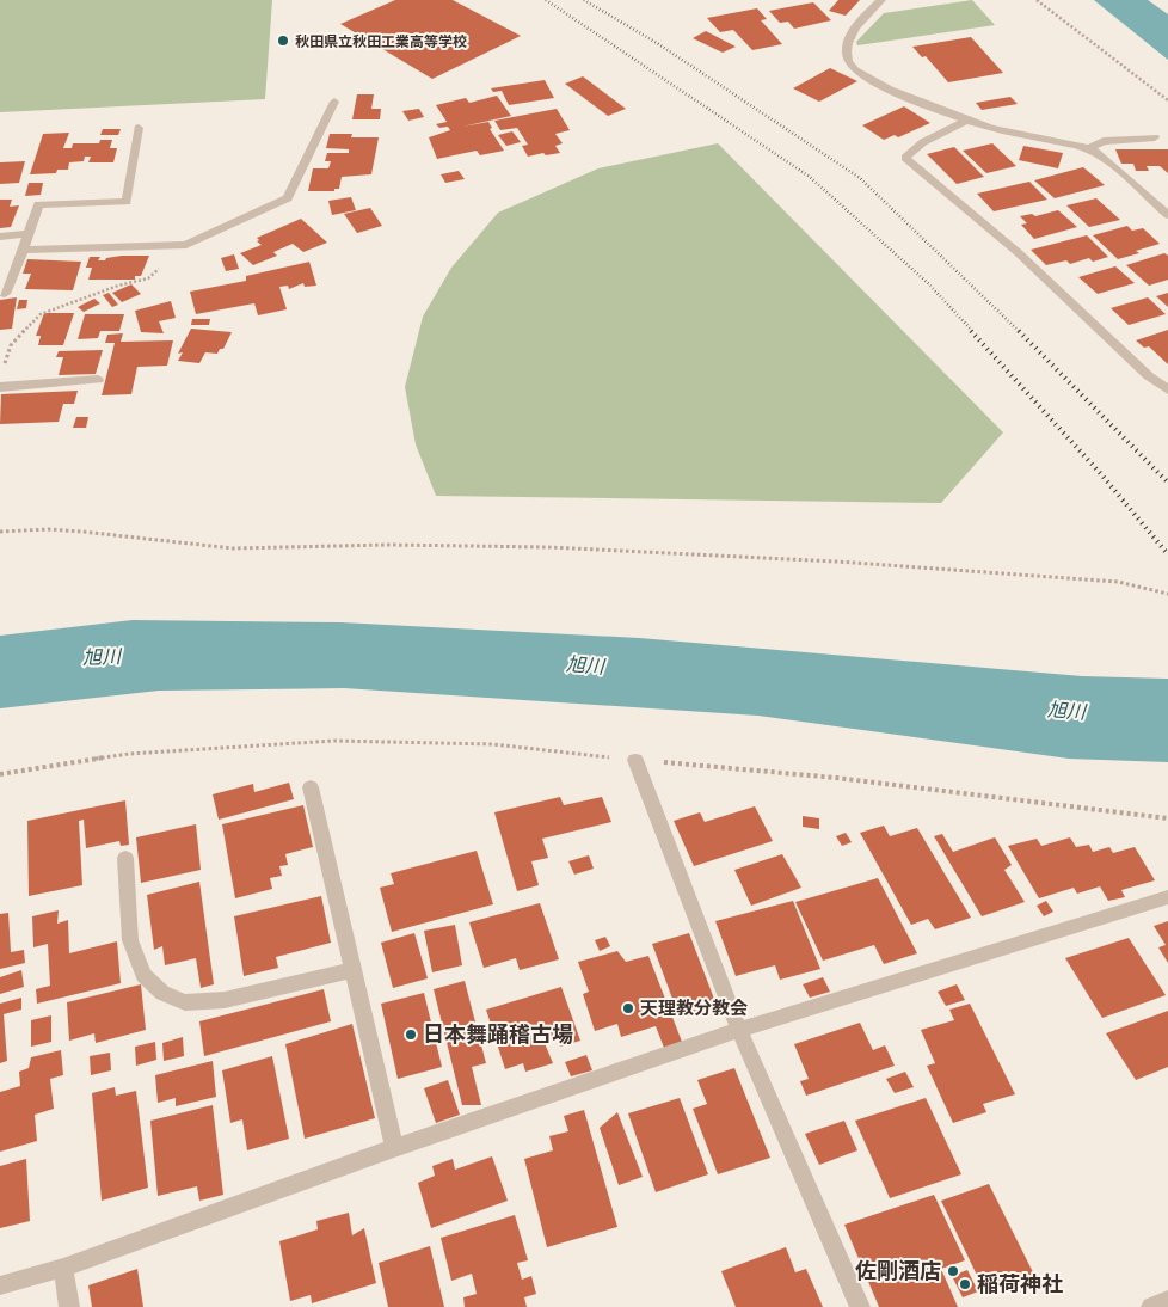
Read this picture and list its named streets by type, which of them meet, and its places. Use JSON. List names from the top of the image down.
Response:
{
  "water": ["旭川"],
  "places": [
    "秋田県立秋田工業高等学校",
    "天理教分教会",
    "日本舞踊稽古場",
    "佐剛酒店",
    "稲荷神社"
  ]
}
